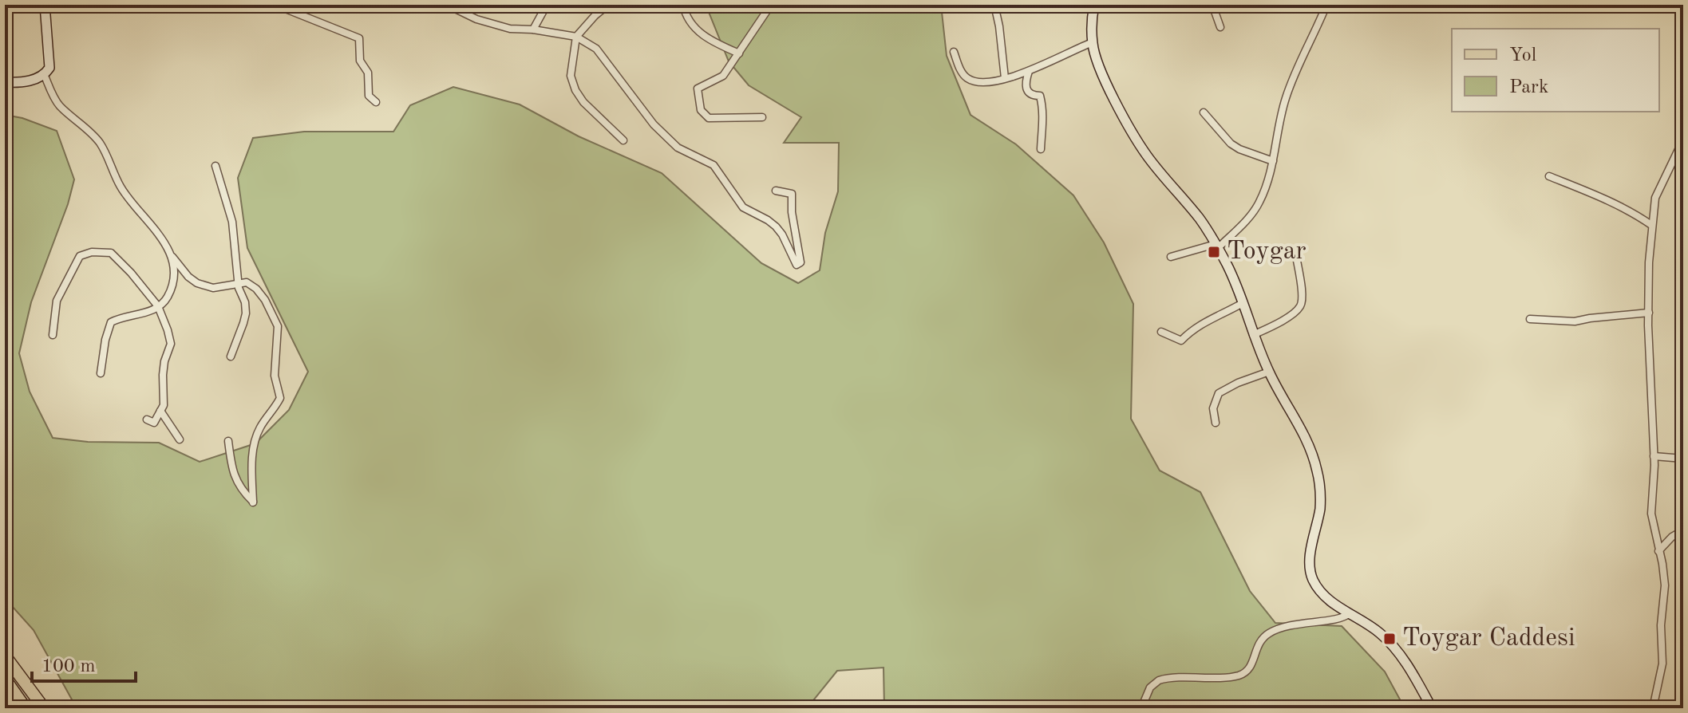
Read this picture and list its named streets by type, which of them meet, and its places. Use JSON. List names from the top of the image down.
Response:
{
  "places": {
    "transit": ["Toygar", "Toygar Caddesi"]
  },
  "legend": ["Yol", "Park"],
  "scale_bar": "100 m"
}
